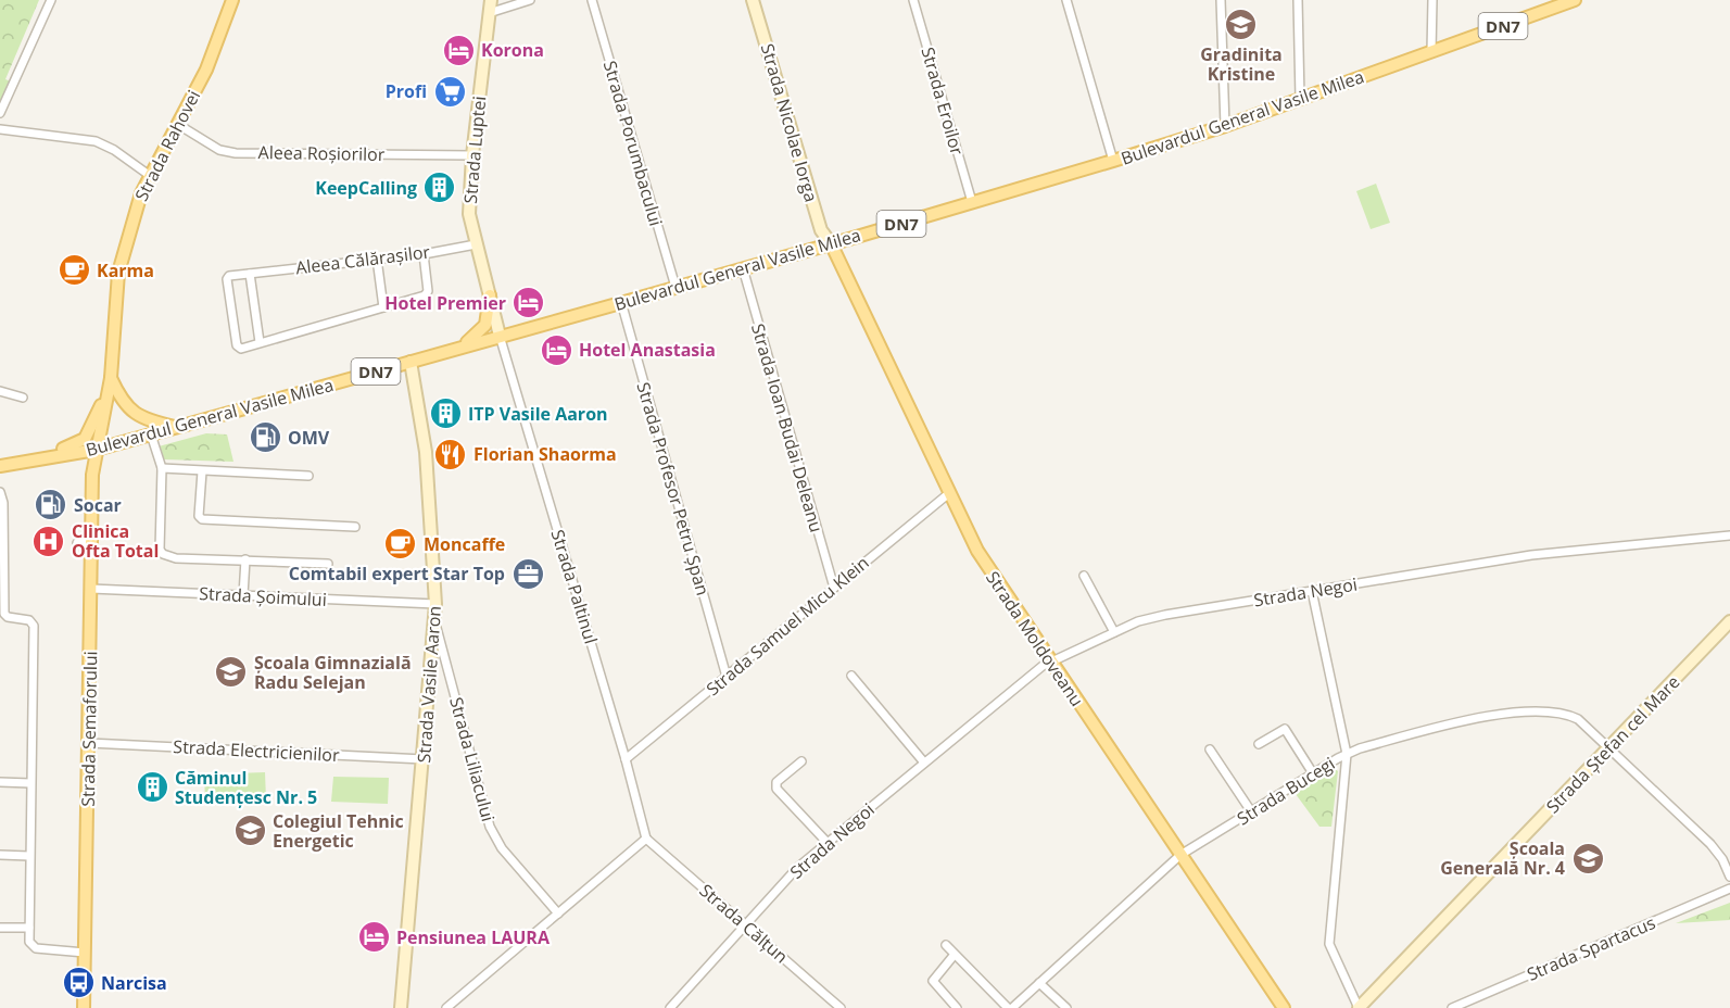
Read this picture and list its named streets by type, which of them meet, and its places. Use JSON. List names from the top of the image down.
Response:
{
  "streets": {
    "main road": [
      "DN7",
      "Bulevardul General Vasile Milea",
      "Strada Rahovei",
      "Strada Moldoveanu",
      "Strada Semaforului"
    ],
    "street": [
      "Strada Eroilor",
      "Strada Nicolae Iorga",
      "Strada Porumbacului",
      "Strada Luptei",
      "Aleea Roșiorilor",
      "Aleea Călărașilor",
      "Strada Ioan Budai Deleanu",
      "Strada Profesor Petru Șpan",
      "Strada Paltinul",
      "Strada Negoi",
      "Strada Șoimului",
      "Strada Samuel Micu Klein",
      "Strada Vasile Aaron",
      "Strada Ștefan cel Mare",
      "Strada Electricienilor",
      "Strada Liliacului",
      "Strada Bucegi",
      "Strada Călțun",
      "Strada Spartacus"
    ]
  },
  "crossings": [
    ["Strada Eroilor", "Bulevardul General Vasile Milea"],
    ["Bulevardul General Vasile Milea", "Strada Nicolae Iorga"],
    ["Bulevardul General Vasile Milea", "Strada Porumbacului"],
    ["Bulevardul General Vasile Milea", "Strada Rahovei"],
    ["Bulevardul General Vasile Milea", "Strada Luptei"],
    ["Bulevardul General Vasile Milea", "Strada Ioan Budai Deleanu"],
    ["Bulevardul General Vasile Milea", "Strada Profesor Petru Șpan"],
    ["Bulevardul General Vasile Milea", "Strada Paltinul"],
    ["Bulevardul General Vasile Milea", "Strada Moldoveanu"],
    ["Bulevardul General Vasile Milea", "Strada Vasile Aaron"],
    ["Bulevardul General Vasile Milea", "Strada Semaforului"],
    ["Strada Nicolae Iorga", "Strada Moldoveanu"],
    ["Strada Rahovei", "Aleea Roșiorilor"],
    ["Strada Rahovei", "Strada Semaforului"],
    ["Strada Luptei", "Aleea Roșiorilor"],
    ["Strada Luptei", "Aleea Călărașilor"],
    ["Strada Luptei", "Strada Paltinul"],
    ["Strada Ioan Budai Deleanu", "Strada Samuel Micu Klein"],
    ["Strada Profesor Petru Șpan", "Strada Samuel Micu Klein"],
    ["Strada Paltinul", "Strada Samuel Micu Klein"],
    ["Strada Paltinul", "Strada Călțun"],
    ["Strada Negoi", "Strada Moldoveanu"],
    ["Strada Negoi", "Strada Călțun"],
    ["Strada Șoimului", "Strada Vasile Aaron"],
    ["Strada Șoimului", "Strada Semaforului"],
    ["Strada Samuel Micu Klein", "Strada Moldoveanu"],
    ["Strada Moldoveanu", "Strada Bucegi"],
    ["Strada Vasile Aaron", "Strada Electricienilor"],
    ["Strada Vasile Aaron", "Strada Liliacului"],
    ["Strada Semaforului", "Strada Electricienilor"],
    ["Strada Ștefan cel Mare", "Strada Bucegi"]
  ],
  "places": {
    "school or university": [
      "Gradinita Kristine",
      "Școala Gimnazială Radu Selejan",
      "Colegiul Tehnic Energetic",
      "Școala Generală Nr. 4"
    ],
    "hotel": [
      "Korona",
      "Hotel Premier",
      "Hotel Anastasia",
      "Pensiunea LAURA"
    ],
    "supermarket": ["Profi"],
    "building": ["KeepCalling", "ITP Vasile Aaron", "Căminul Studențesc Nr. 5"],
    "cafe": ["Karma", "Moncaffe"],
    "fuel station": ["OMV", "Socar"],
    "restaurant": ["Florian Shaorma"],
    "hospital": ["Clinica Ofta Total"],
    "office": ["Comtabil expert Star Top"],
    "bus stop": ["Narcisa"]
  }
}
